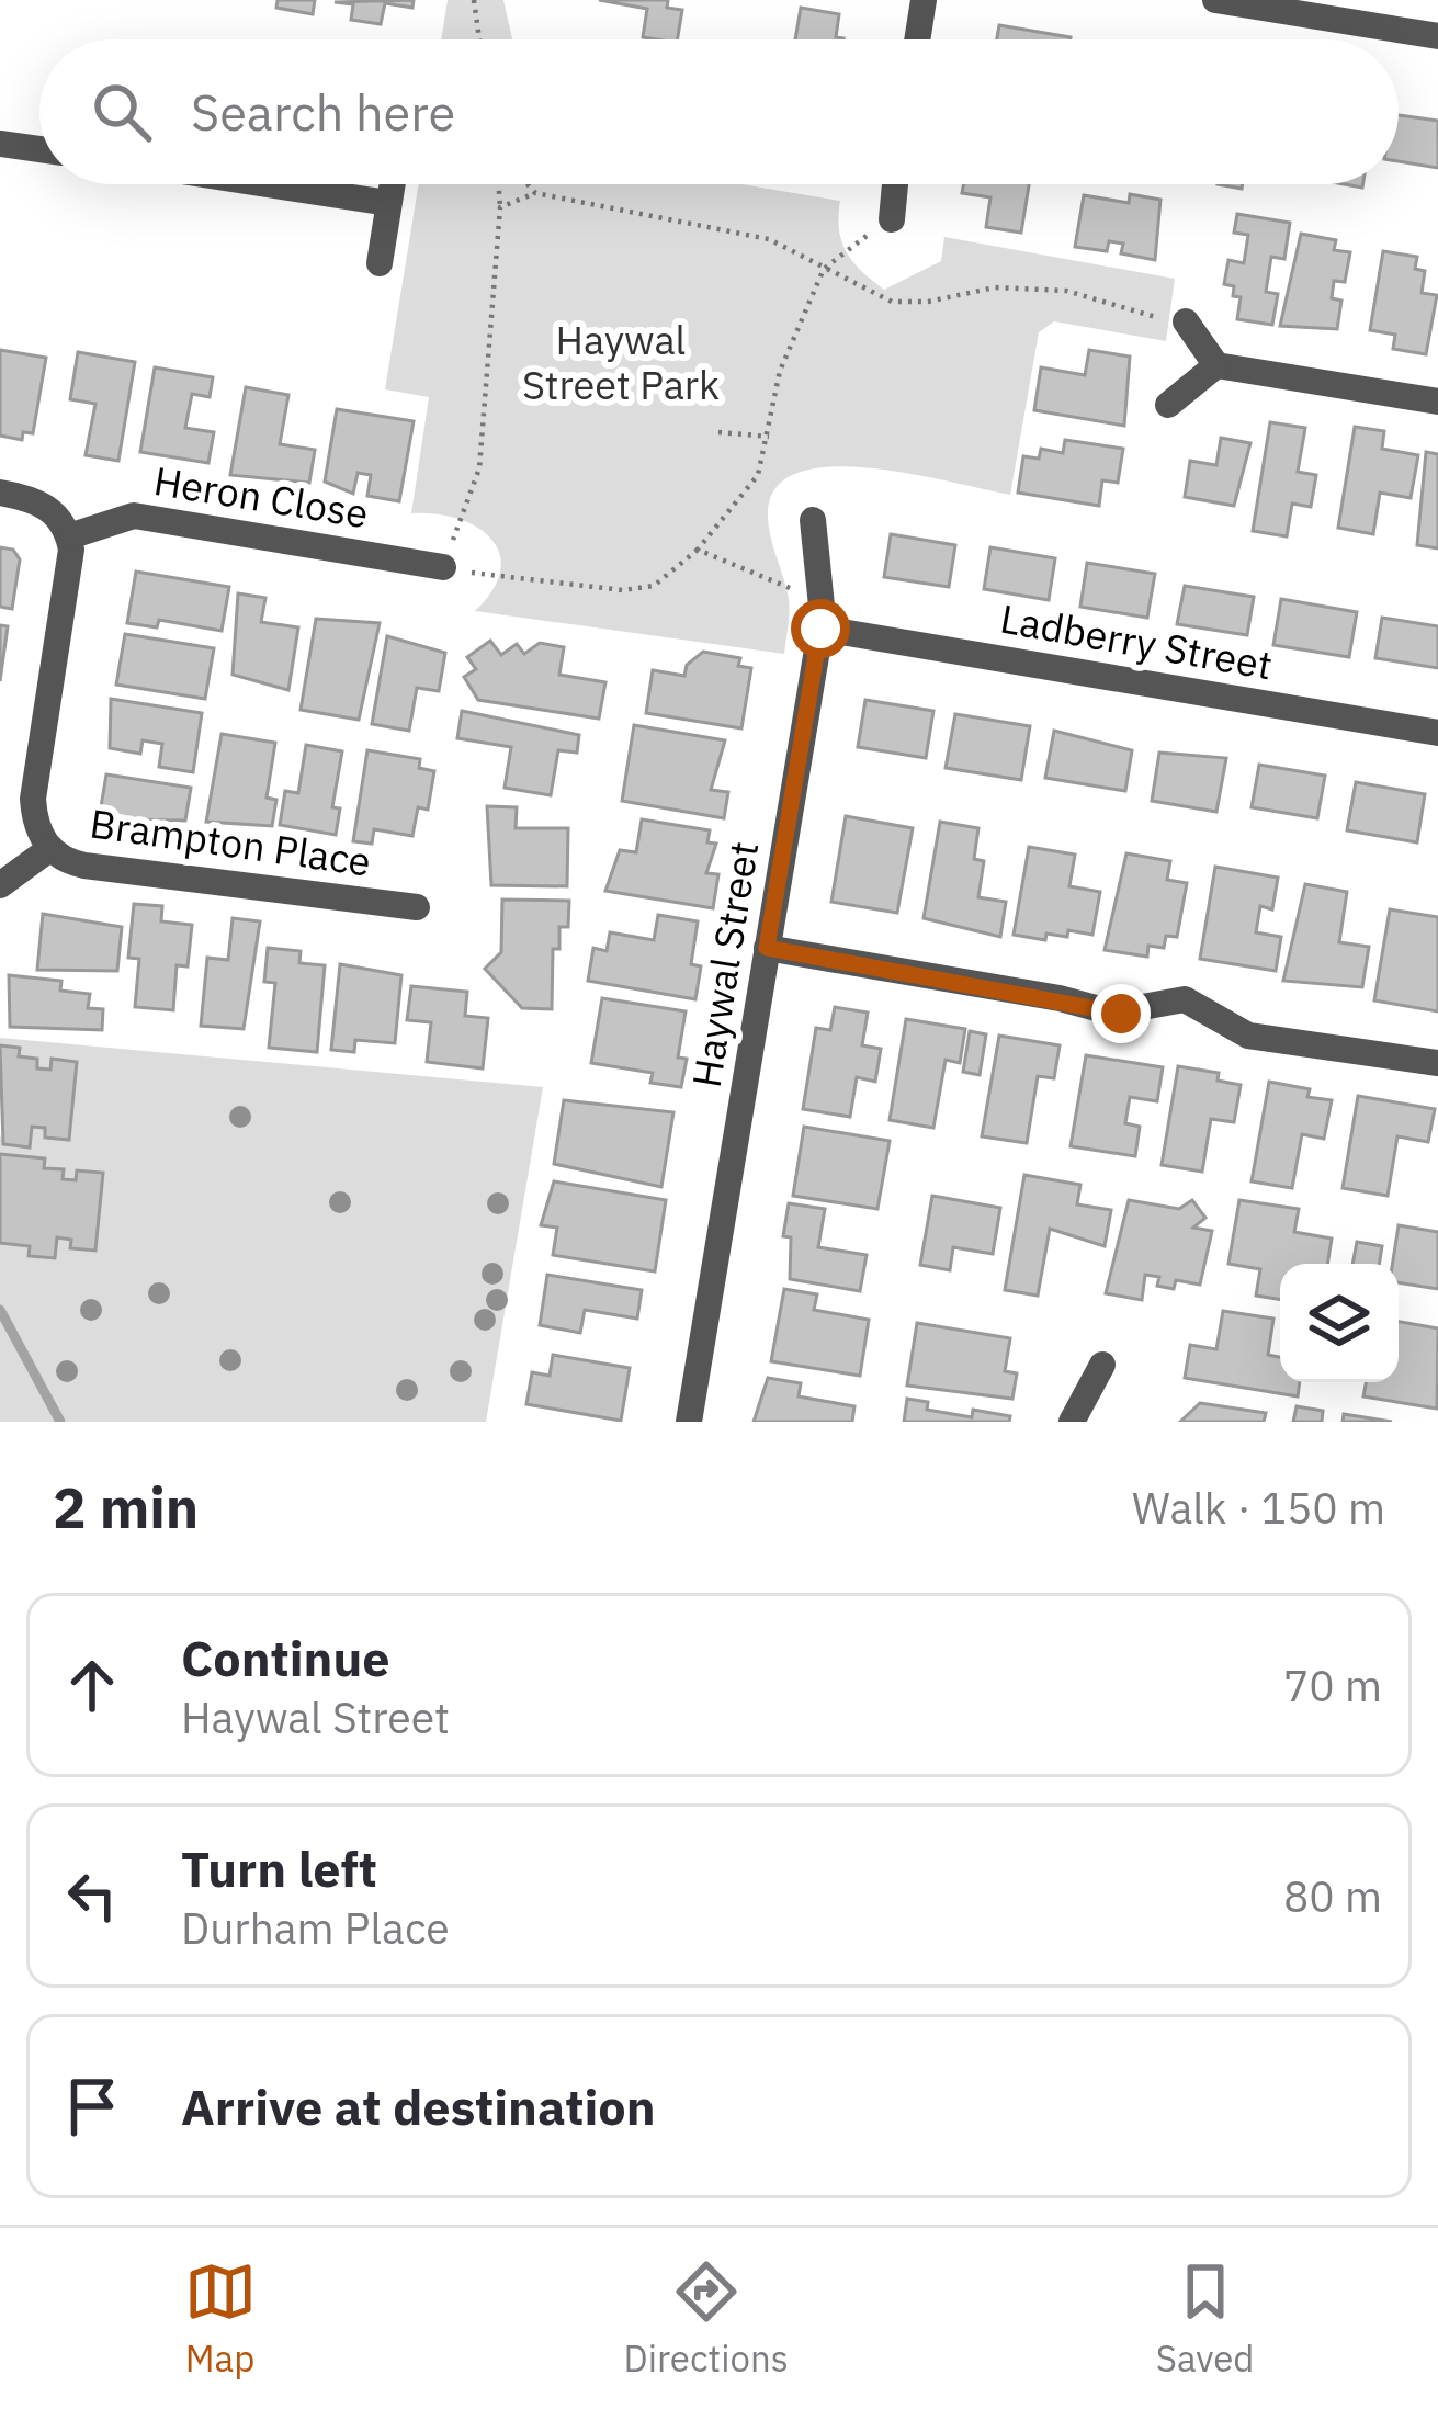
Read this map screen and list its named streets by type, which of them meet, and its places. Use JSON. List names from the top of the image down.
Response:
{
  "streets": {
    "street": [
      "Heron Close",
      "Ladberry Street",
      "Brampton Place",
      "Haywal Street"
    ]
  },
  "crossings": [
    ["Heron Close", "Brampton Place"],
    ["Ladberry Street", "Haywal Street"]
  ],
  "parks": ["Haywal Street Park"],
  "page": {
    "search": "Search here",
    "heading": ["2 min", "Walk · 150 m"],
    "list": [
      ["Continue", "Haywal Street", "70 m"],
      ["Turn left", "Durham Place", "80 m"],
      "Arrive at destination"
    ],
    "nav": ["Map", "Directions", "Saved"]
  }
}
